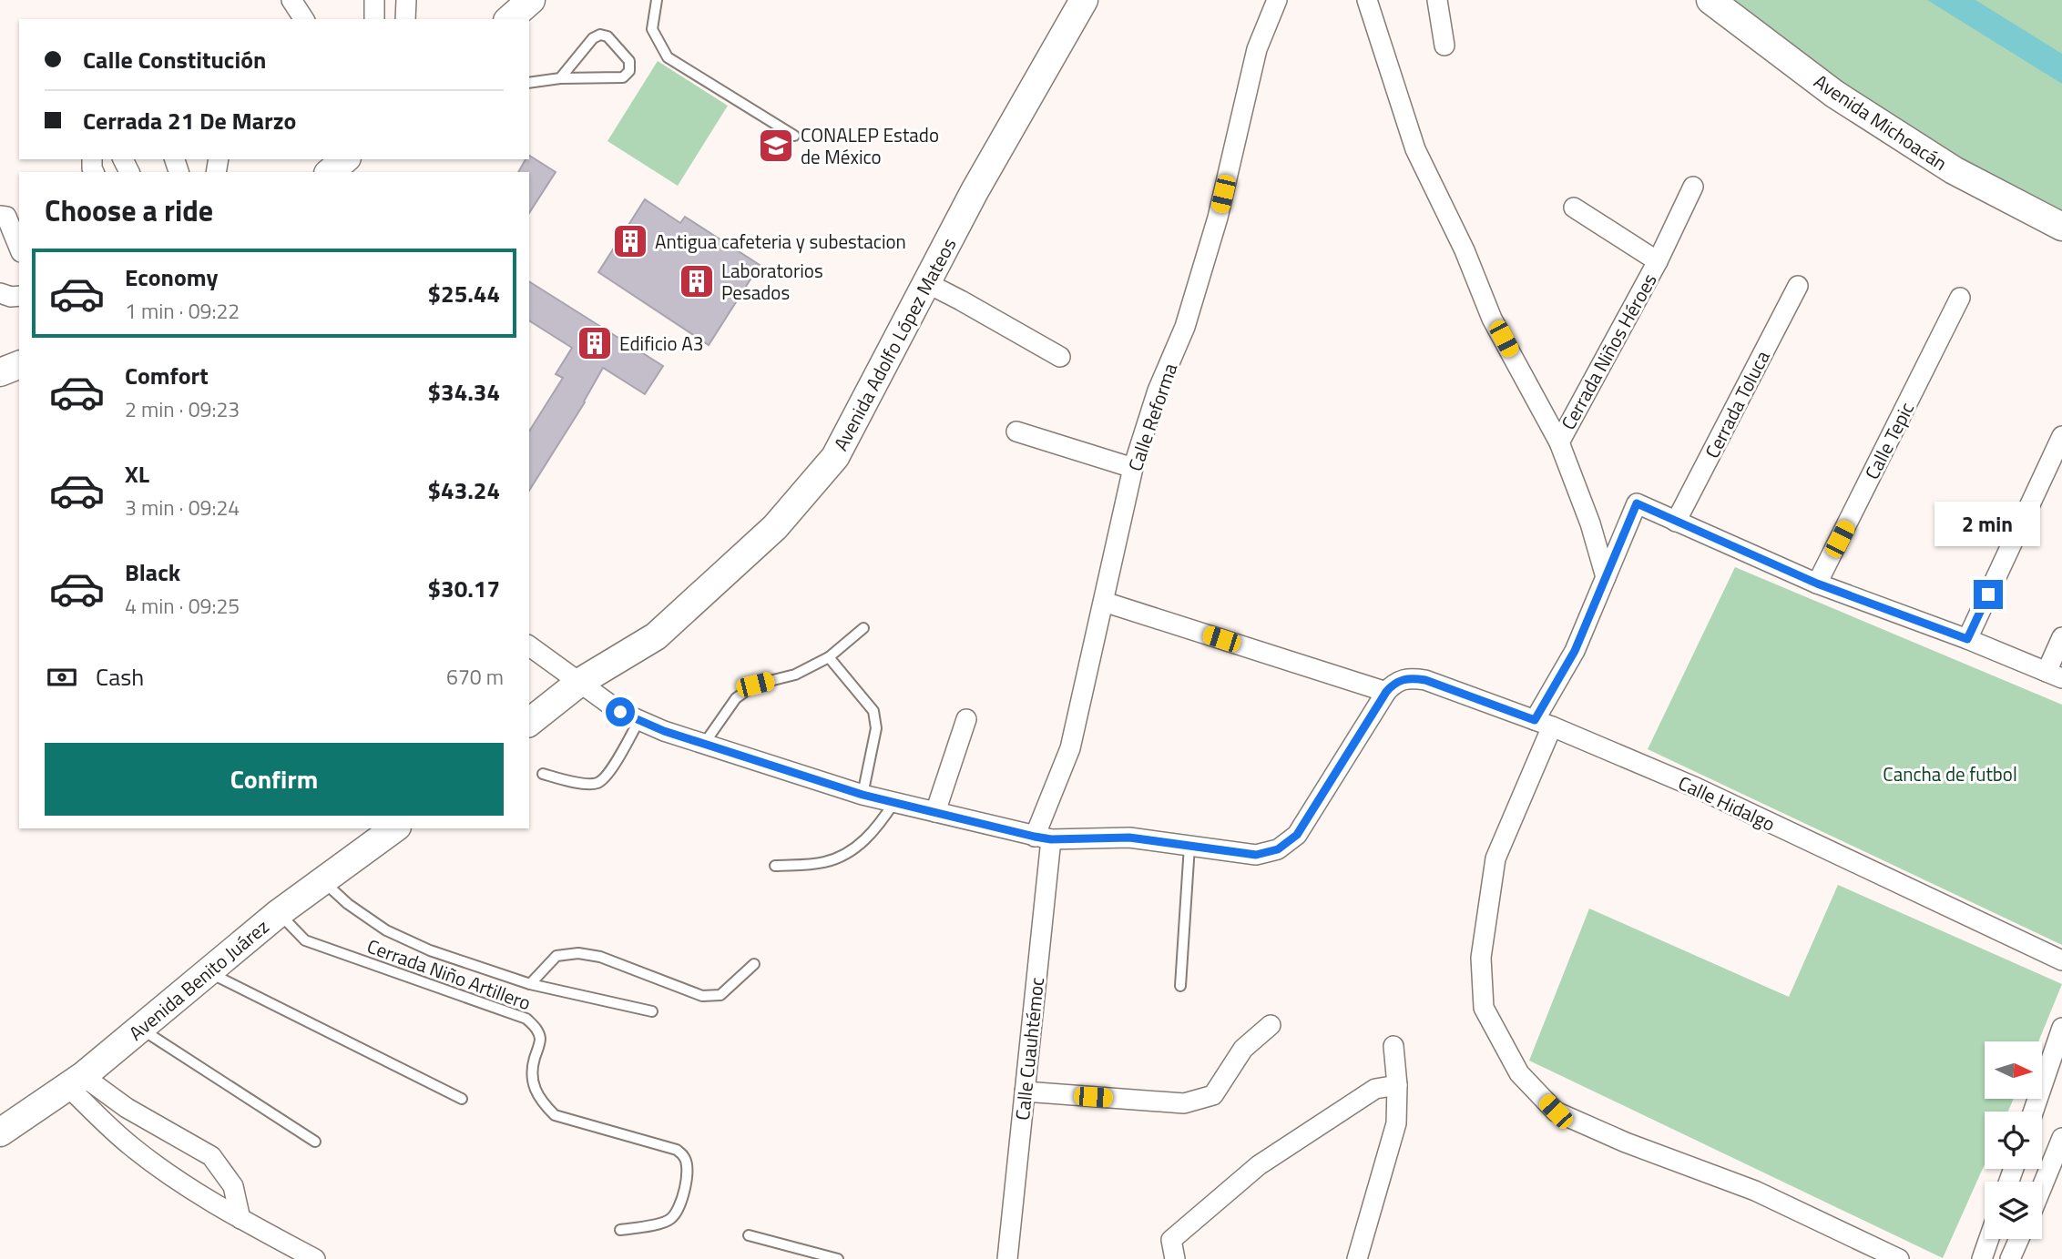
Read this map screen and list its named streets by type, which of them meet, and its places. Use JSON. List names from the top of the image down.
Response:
{
  "streets": {
    "street": [
      "Avenida Michoacán",
      "Avenida Adolfo López Mateos",
      "Cerrada Niños Héroes",
      "Cerrada Toluca",
      "Calle Reforma",
      "Calle Tepic",
      "Calle Hidalgo",
      "Avenida Benito Juárez",
      "Calle Cuauhtémoc"
    ],
    "lane": ["Cerrada Niño Artillero"]
  },
  "crossings": [
    ["Calle Reforma", "Calle Cuauhtémoc"],
    ["Cerrada Niño Artillero", "Avenida Benito Juárez"]
  ],
  "parks": ["Cancha de futbol"],
  "places": {
    "school or university": ["CONALEP Estado de México"],
    "building": ["Antigua cafeteria y subestacion", "Laboratorios Pesados", "Edificio A3"]
  },
  "north": "right",
  "page": {
    "banner": ["Calle Constitución", "Cerrada 21 De Marzo"],
    "heading": "Choose a ride",
    "list": [
      {
        "name": "Economy",
        "note": "1 min · 09:22",
        "value": "$25.44"
      },
      {
        "name": "Comfort",
        "note": "2 min · 09:23",
        "value": "$34.34"
      },
      {
        "name": "XL",
        "note": "3 min · 09:24",
        "value": "$43.24"
      },
      {
        "name": "Black",
        "note": "4 min · 09:25",
        "value": "$30.17"
      }
    ],
    "bubble": "2 min",
    "pay": ["Cash", "670 m"],
    "buttons": "Confirm"
  }
}
